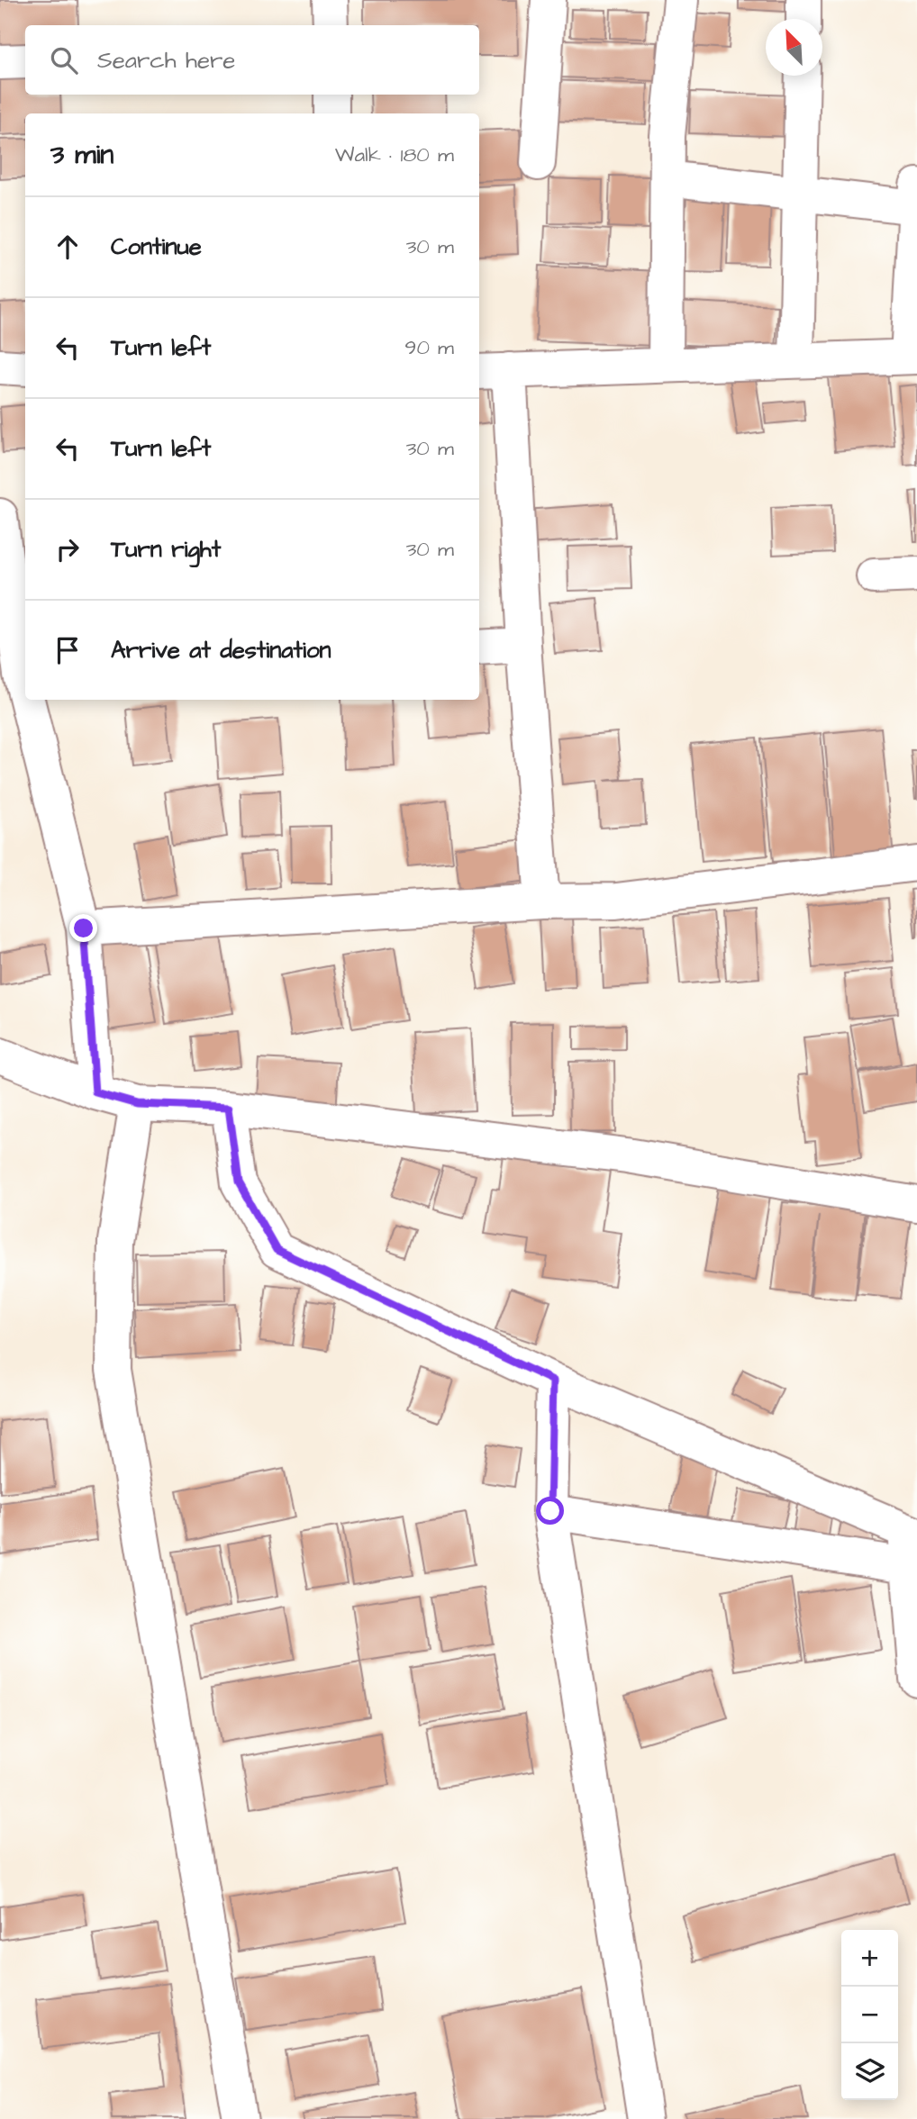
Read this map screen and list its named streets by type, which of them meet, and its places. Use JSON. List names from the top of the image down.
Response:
{
  "north": "top left",
  "page": {
    "search": "Search here",
    "heading": ["3 min", "Walk · 180 m"],
    "list": [
      ["Continue", "30 m"],
      ["Turn left", "90 m"],
      ["Turn left", "30 m"],
      ["Turn right", "30 m"],
      "Arrive at destination"
    ],
    "map_buttons": ["+", "−"]
  }
}
